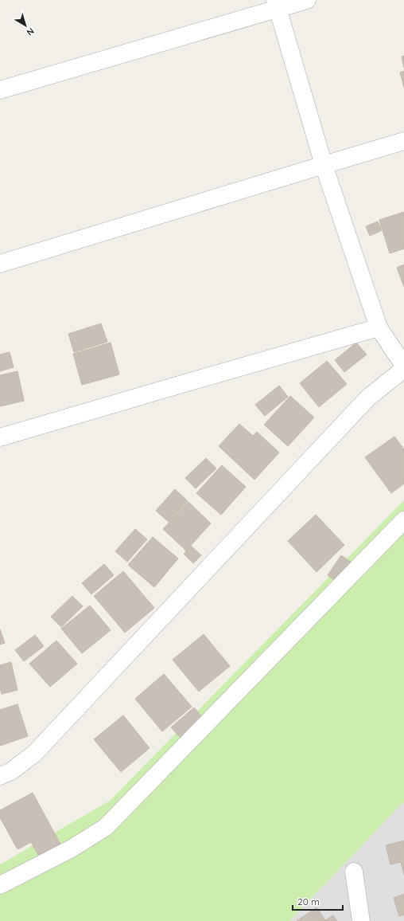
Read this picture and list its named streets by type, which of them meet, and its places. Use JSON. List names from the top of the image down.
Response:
{
  "scale_bar": "20 m",
  "north": "bottom right"
}
